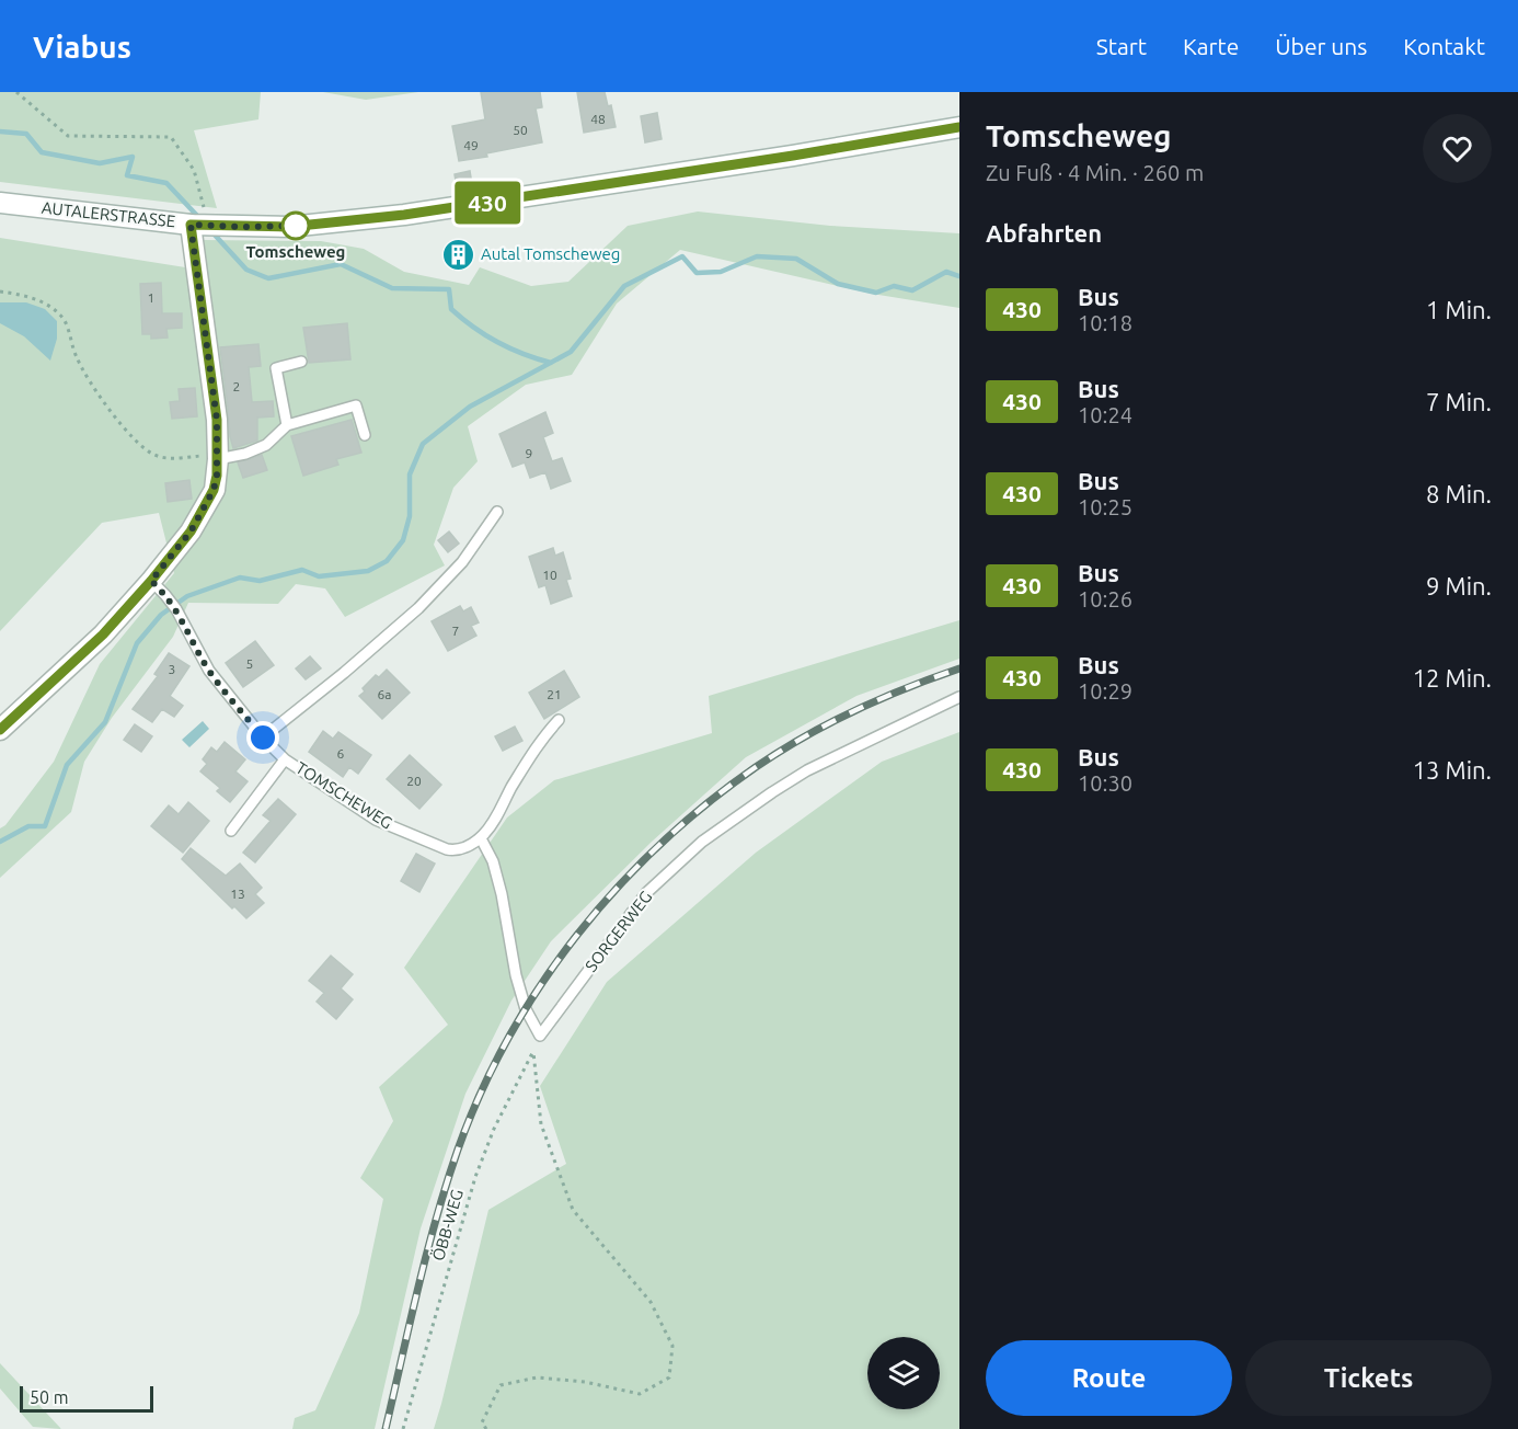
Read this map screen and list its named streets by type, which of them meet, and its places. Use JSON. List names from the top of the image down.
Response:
{
  "streets": {
    "main road": ["AUTALERSTRASSE"],
    "lane": ["TOMSCHEWEG", "SORGERWEG"],
    "path": ["ÖBB-WEG"]
  },
  "crossings": [
    ["SORGERWEG", "ÖBB-WEG"]
  ],
  "places": {
    "other": ["Tomscheweg"],
    "building": ["Autal Tomscheweg"]
  },
  "lines": ["bus line 430"],
  "house_numbers": [
    "48",
    "50",
    "49",
    "1",
    "2",
    "9",
    "10",
    "7",
    "5",
    "3",
    "6a",
    "21",
    "6",
    "20",
    "13"
  ],
  "scale_bar": "50 m",
  "page": {
    "header": "Viabus",
    "nav": [
      "Start",
      "Karte",
      "Über uns",
      "Kontakt"
    ],
    "on_map": "430",
    "heading": [
      ["Tomscheweg", "Zu Fuß · 4 Min. · 260 m"],
      "Abfahrten"
    ],
    "list": [
      {
        "mark": "430",
        "name": "Bus",
        "note": "10:18",
        "value": "1 Min."
      },
      {
        "mark": "430",
        "name": "Bus",
        "note": "10:24",
        "value": "7 Min."
      },
      {
        "mark": "430",
        "name": "Bus",
        "note": "10:25",
        "value": "8 Min."
      },
      {
        "mark": "430",
        "name": "Bus",
        "note": "10:26",
        "value": "9 Min."
      },
      {
        "mark": "430",
        "name": "Bus",
        "note": "10:29",
        "value": "12 Min."
      },
      {
        "mark": "430",
        "name": "Bus",
        "note": "10:30",
        "value": "13 Min."
      }
    ],
    "buttons": ["Route", "Tickets"],
    "scale": "50 m"
  }
}
